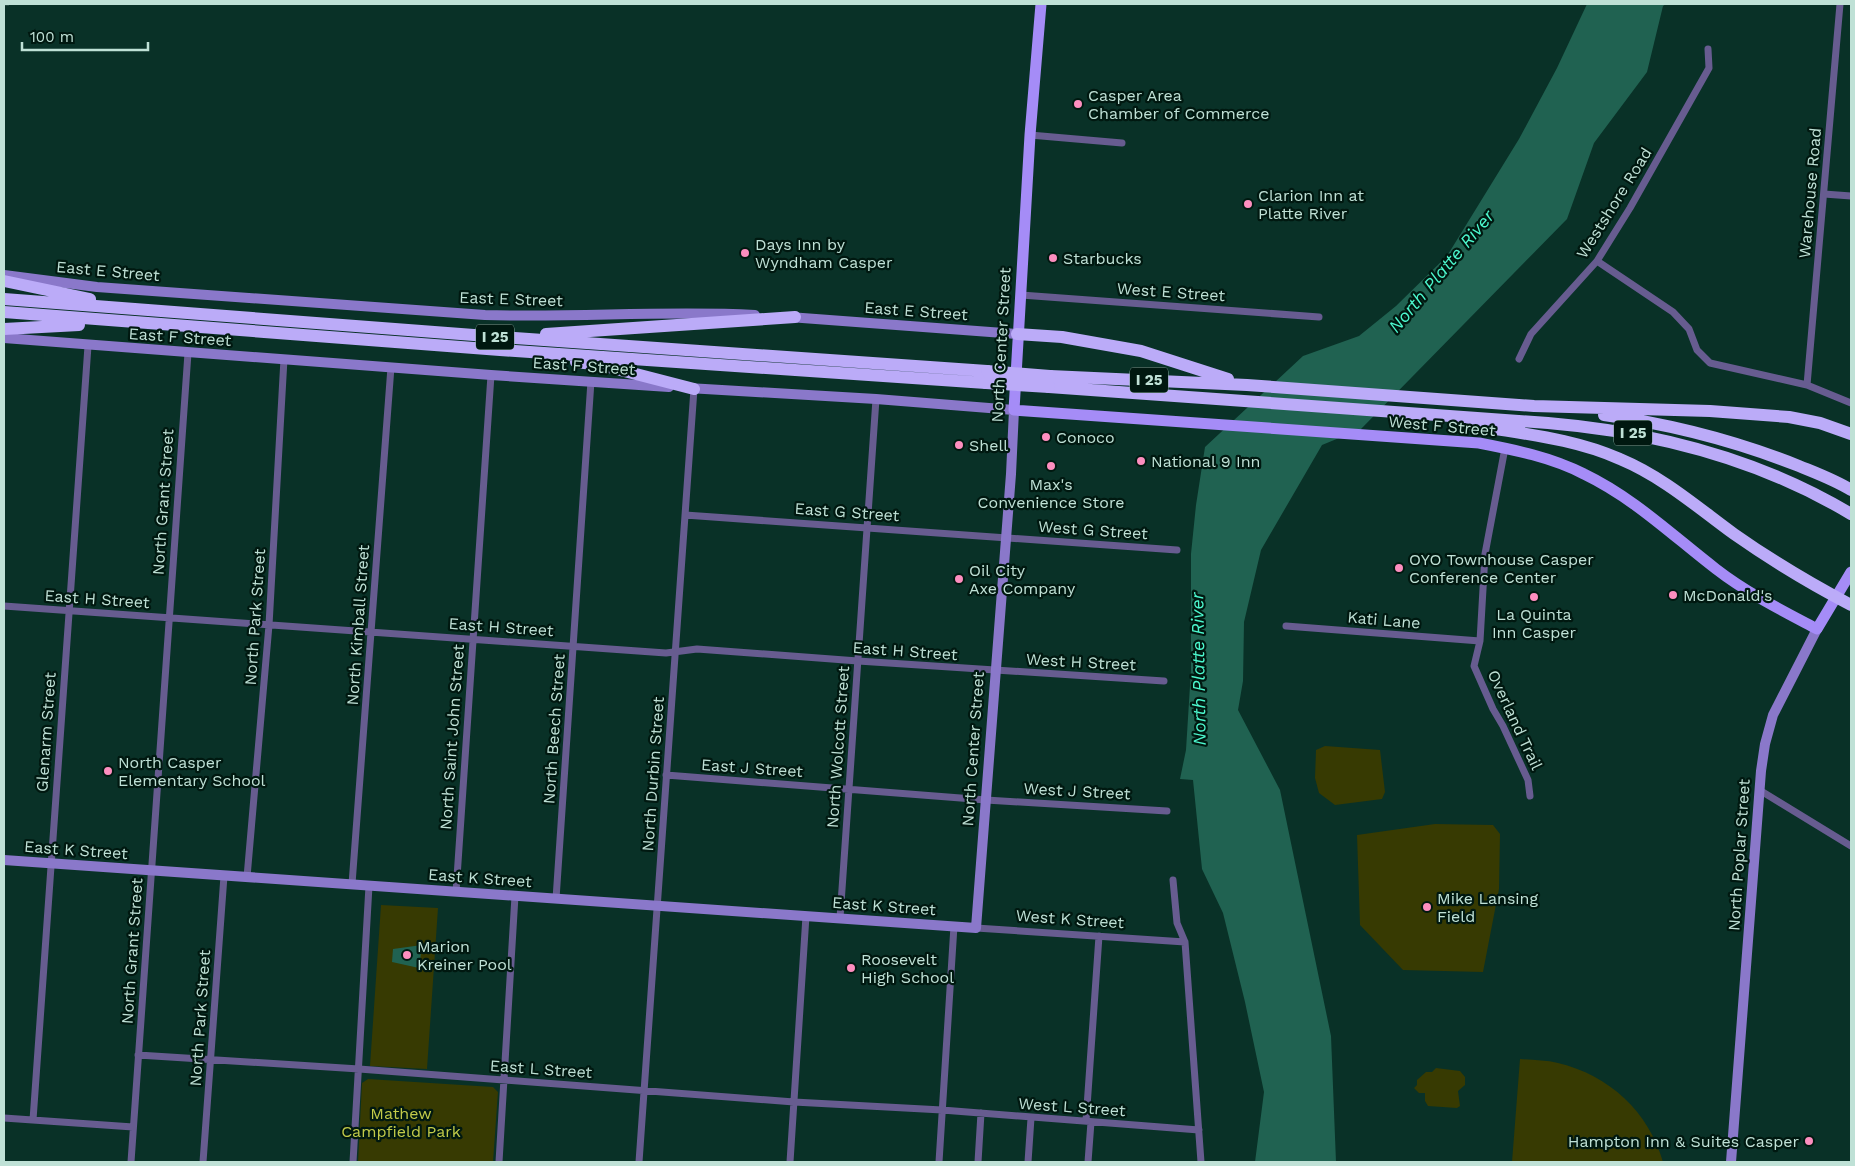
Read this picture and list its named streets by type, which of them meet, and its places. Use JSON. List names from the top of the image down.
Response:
{
  "streets": {
    "highway": ["I 25"],
    "main road": [
      "East E Street",
      "East F Street",
      "North Center Street",
      "West F Street",
      "East K Street",
      "North Poplar Street",
      "West K Street"
    ],
    "street": [
      "Warehouse Road",
      "Westshore Road",
      "West E Street",
      "North Grant Street",
      "East G Street",
      "West G Street",
      "East H Street",
      "North Park Street",
      "Kati Lane",
      "North Kimball Street",
      "West H Street",
      "Overland Trail",
      "North Beech Street",
      "Glenarm Street",
      "North Saint John Street",
      "North Wolcott Street",
      "East J Street",
      "North Durbin Street",
      "West J Street",
      "East L Street",
      "West L Street"
    ]
  },
  "crossings": [
    ["East E Street", "North Center Street"],
    ["West E Street", "North Center Street"],
    ["East F Street", "North Center Street"],
    ["East F Street", "West F Street"],
    ["East F Street", "North Grant Street"],
    ["East F Street", "North Park Street"],
    ["East F Street", "North Kimball Street"],
    ["East F Street", "North Beech Street"],
    ["East F Street", "Glenarm Street"],
    ["East F Street", "North Saint John Street"],
    ["East F Street", "North Wolcott Street"],
    ["East F Street", "North Durbin Street"],
    ["North Center Street", "West F Street"],
    ["North Center Street", "East G Street"],
    ["North Center Street", "West G Street"],
    ["North Center Street", "East H Street"],
    ["North Center Street", "West H Street"],
    ["North Center Street", "East J Street"],
    ["North Center Street", "West J Street"],
    ["North Center Street", "West K Street"],
    ["West F Street", "Overland Trail"],
    ["West F Street", "North Poplar Street"],
    ["North Grant Street", "East H Street"],
    ["North Grant Street", "East K Street"],
    ["North Grant Street", "East L Street"],
    ["East G Street", "West G Street"],
    ["East G Street", "North Wolcott Street"],
    ["East G Street", "North Durbin Street"],
    ["East H Street", "North Park Street"],
    ["East H Street", "North Kimball Street"],
    ["East H Street", "West H Street"],
    ["East H Street", "North Beech Street"],
    ["East H Street", "Glenarm Street"],
    ["East H Street", "North Saint John Street"],
    ["East H Street", "North Wolcott Street"],
    ["East H Street", "North Durbin Street"],
    ["North Park Street", "East K Street"],
    ["North Park Street", "East L Street"],
    ["Kati Lane", "Overland Trail"],
    ["North Kimball Street", "East K Street"],
    ["North Beech Street", "East K Street"],
    ["Glenarm Street", "East K Street"],
    ["North Saint John Street", "East K Street"],
    ["North Wolcott Street", "East J Street"],
    ["North Wolcott Street", "East K Street"],
    ["East J Street", "North Durbin Street"],
    ["East J Street", "West J Street"],
    ["North Durbin Street", "East K Street"],
    ["North Durbin Street", "East L Street"],
    ["East K Street", "West K Street"],
    ["East L Street", "West L Street"]
  ],
  "water": ["North Platte River"],
  "parks": ["Mathew Campfield Park"],
  "places": [
    "Casper Area Chamber of Commerce",
    "Clarion Inn at Platte River",
    "Days Inn by Wyndham Casper",
    "Starbucks",
    "Conoco",
    "Shell",
    "National 9 Inn",
    "Max's Convenience Store",
    "OYO Townhouse Casper Conference Center",
    "Oil City Axe Company",
    "McDonald's",
    "La Quinta Inn Casper",
    "North Casper Elementary School",
    "Mike Lansing Field",
    "Marion Kreiner Pool",
    "Roosevelt High School",
    "Hampton Inn & Suites Casper"
  ],
  "scale_bar": "100 m"
}
